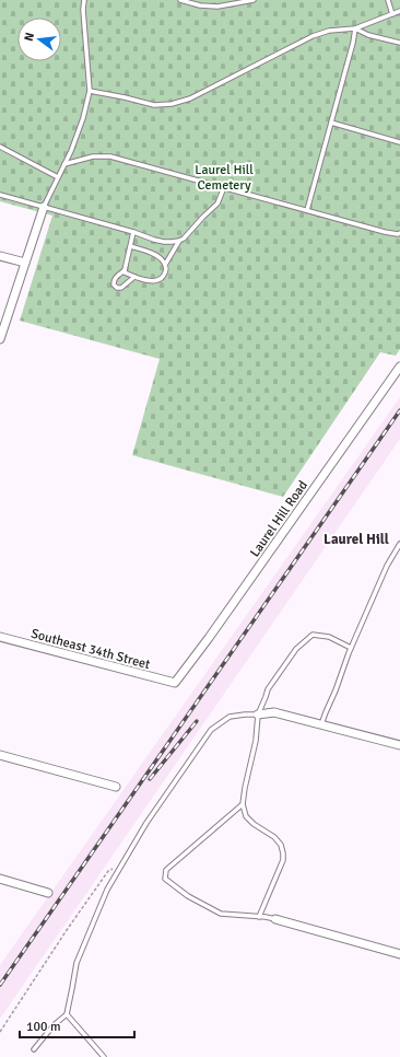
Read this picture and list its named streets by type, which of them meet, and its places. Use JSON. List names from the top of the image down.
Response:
{
  "streets": {
    "street": ["Laurel Hill Road", "Southeast 34th Street"]
  },
  "crossings": [
    ["Laurel Hill Road", "Southeast 34th Street"]
  ],
  "districts": ["Laurel Hill"],
  "parks": ["Laurel Hill Cemetery"],
  "scale_bar": "100 m",
  "north": "left"
}
